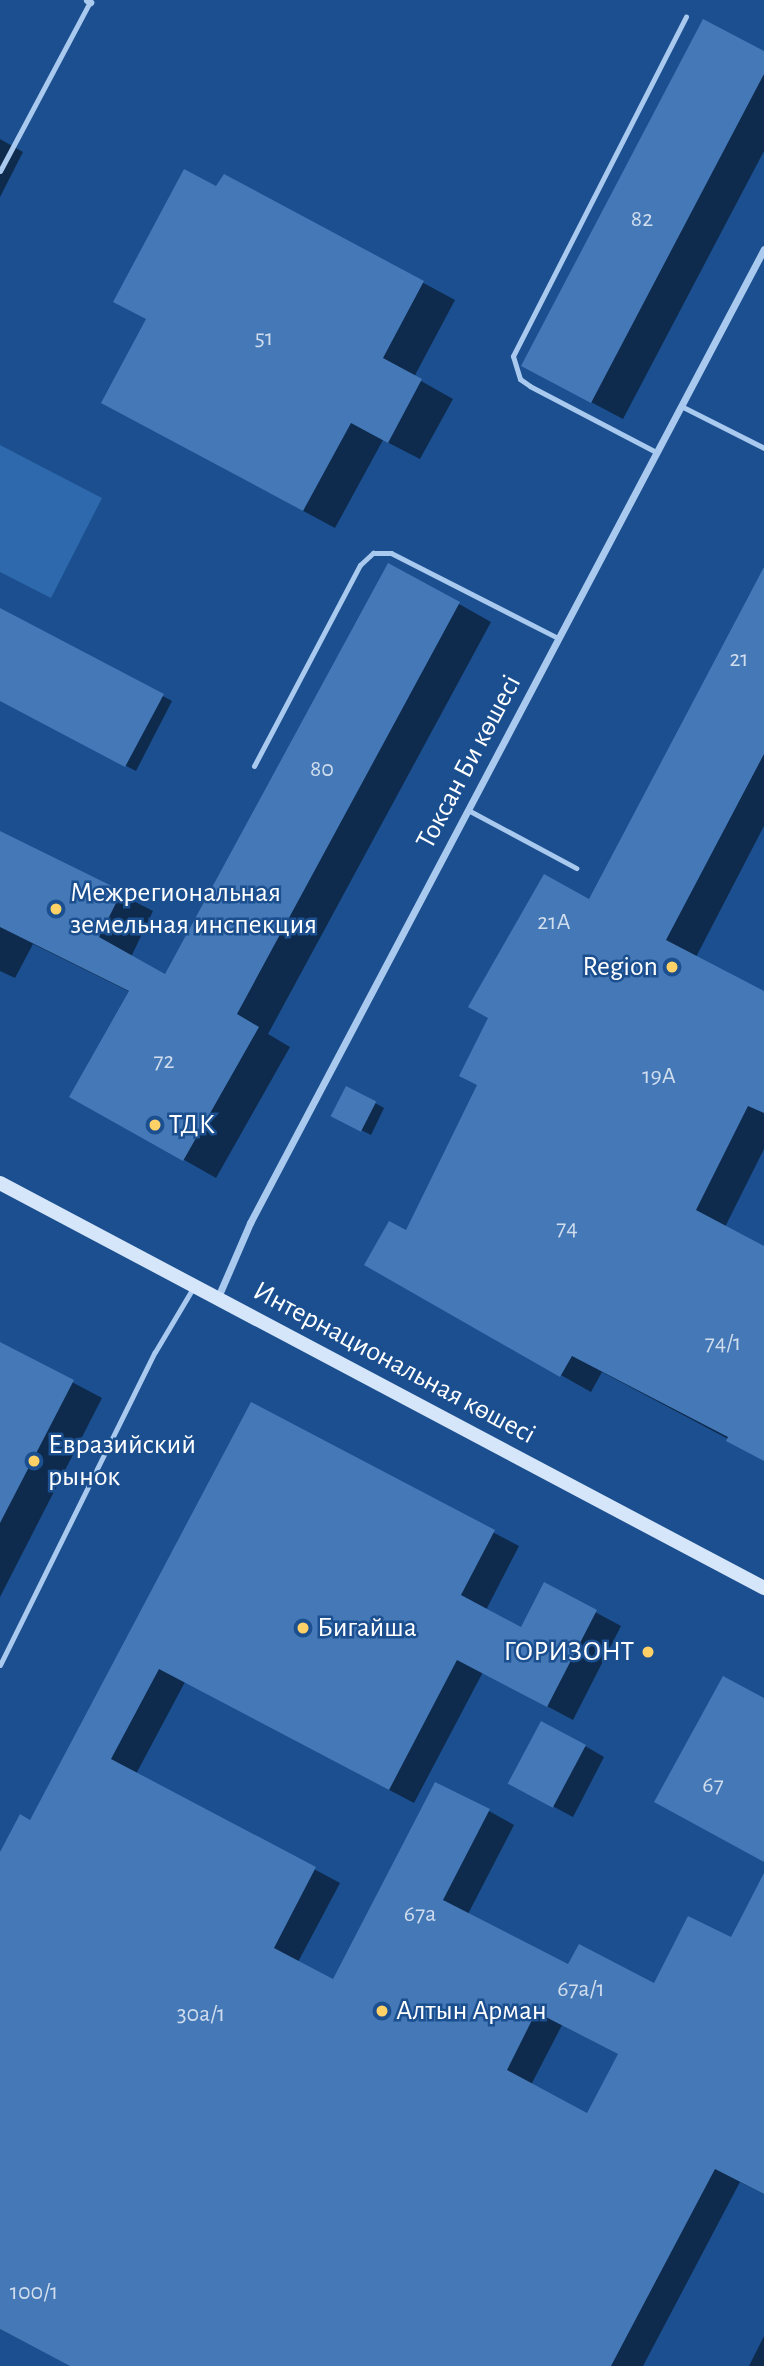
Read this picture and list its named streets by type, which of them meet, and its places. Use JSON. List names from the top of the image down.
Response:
{
  "streets": {
    "main road": ["Интернациональная көшесі"],
    "street": ["Токсан Би көшесі"]
  },
  "crossings": [
    ["Токсан Би көшесі", "Интернациональная көшесі"]
  ],
  "places": [
    "Межрегиональная земельная инспекция",
    "Region",
    "ТДК",
    "Евразийский рынок",
    "Бигайша",
    "ГОРИЗОНТ",
    "Алтын Арман"
  ],
  "house_numbers": [
    "82",
    "51",
    "21",
    "80",
    "21А",
    "72",
    "19А",
    "74",
    "74/1",
    "67",
    "67а",
    "67а/1",
    "30а/1",
    "100/1"
  ]
}
